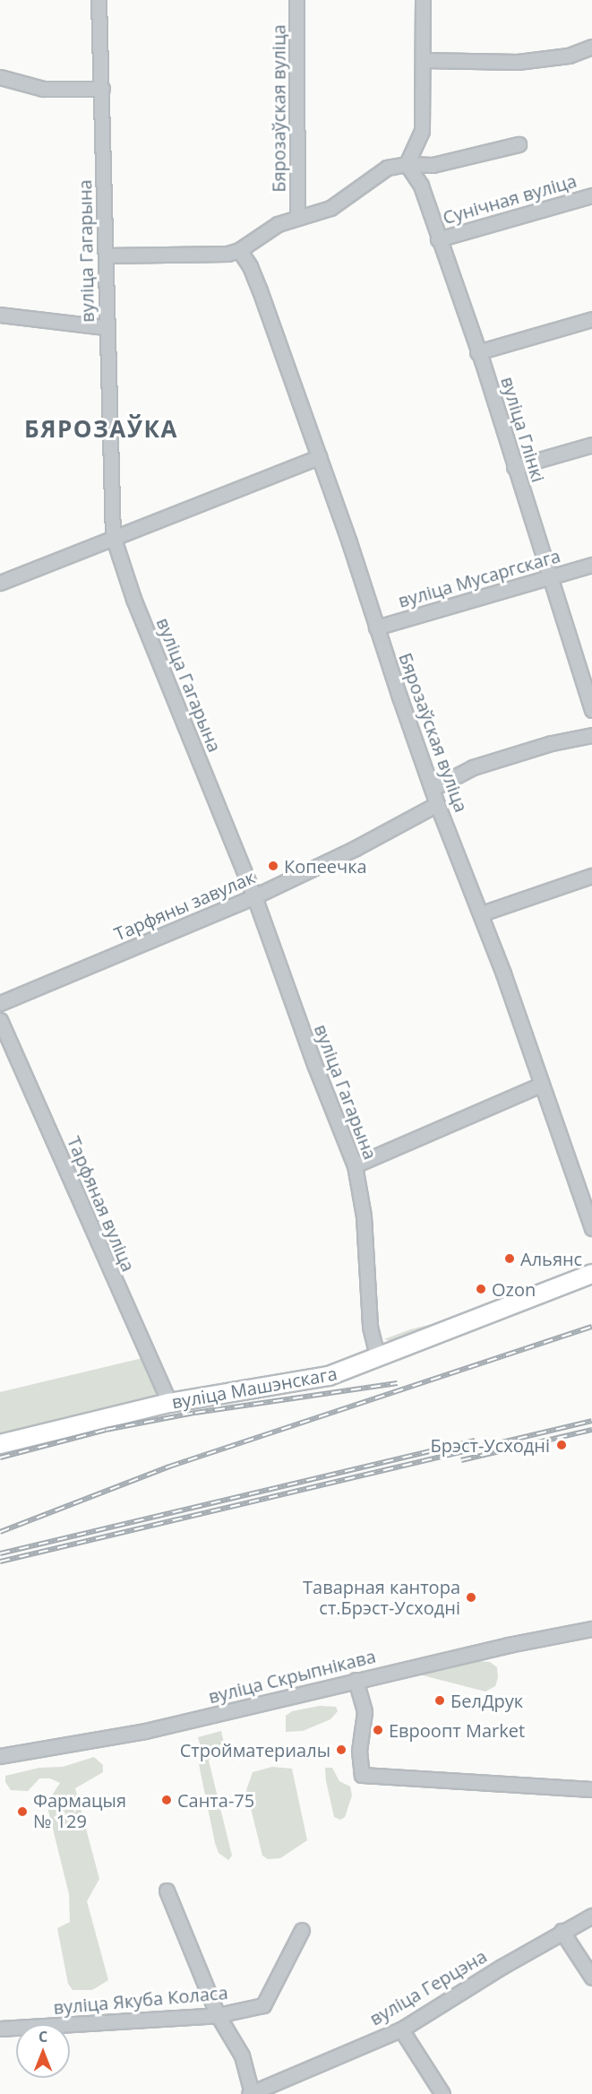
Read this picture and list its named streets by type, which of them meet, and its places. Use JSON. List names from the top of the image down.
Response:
{
  "streets": {
    "main road": ["вуліца Машэнскага"],
    "street": [
      "Бярозаўская вуліца",
      "Сунічная вуліца",
      "вуліца Гагарына",
      "вуліца Глінкі",
      "вуліца Мусаргскага",
      "Тарфяны завулак",
      "Тарфяная вуліца",
      "вуліца Скрыпнікава",
      "вуліца Герцэна",
      "вуліца Якуба Коласа"
    ]
  },
  "crossings": [
    ["Бярозаўская вуліца", "вуліца Мусаргскага"],
    ["Бярозаўская вуліца", "Тарфяны завулак"],
    ["Сунічная вуліца", "вуліца Глінкі"],
    ["вуліца Гагарына", "Тарфяны завулак"],
    ["вуліца Гагарына", "вуліца Машэнскага"],
    ["вуліца Глінкі", "вуліца Мусаргскага"],
    ["Тарфяная вуліца", "вуліца Машэнскага"]
  ],
  "districts": ["БЯРОЗАЎКА"],
  "places": [
    "Копеечка",
    "Альянс",
    "Ozon",
    "Брэст-Усходні",
    "Таварная кантора ст.Брэст-Усходні",
    "БелДрук",
    "Евроопт Market",
    "Стройматериалы",
    "Санта-75",
    "Фармацыя № 129"
  ],
  "north": "top"
}
